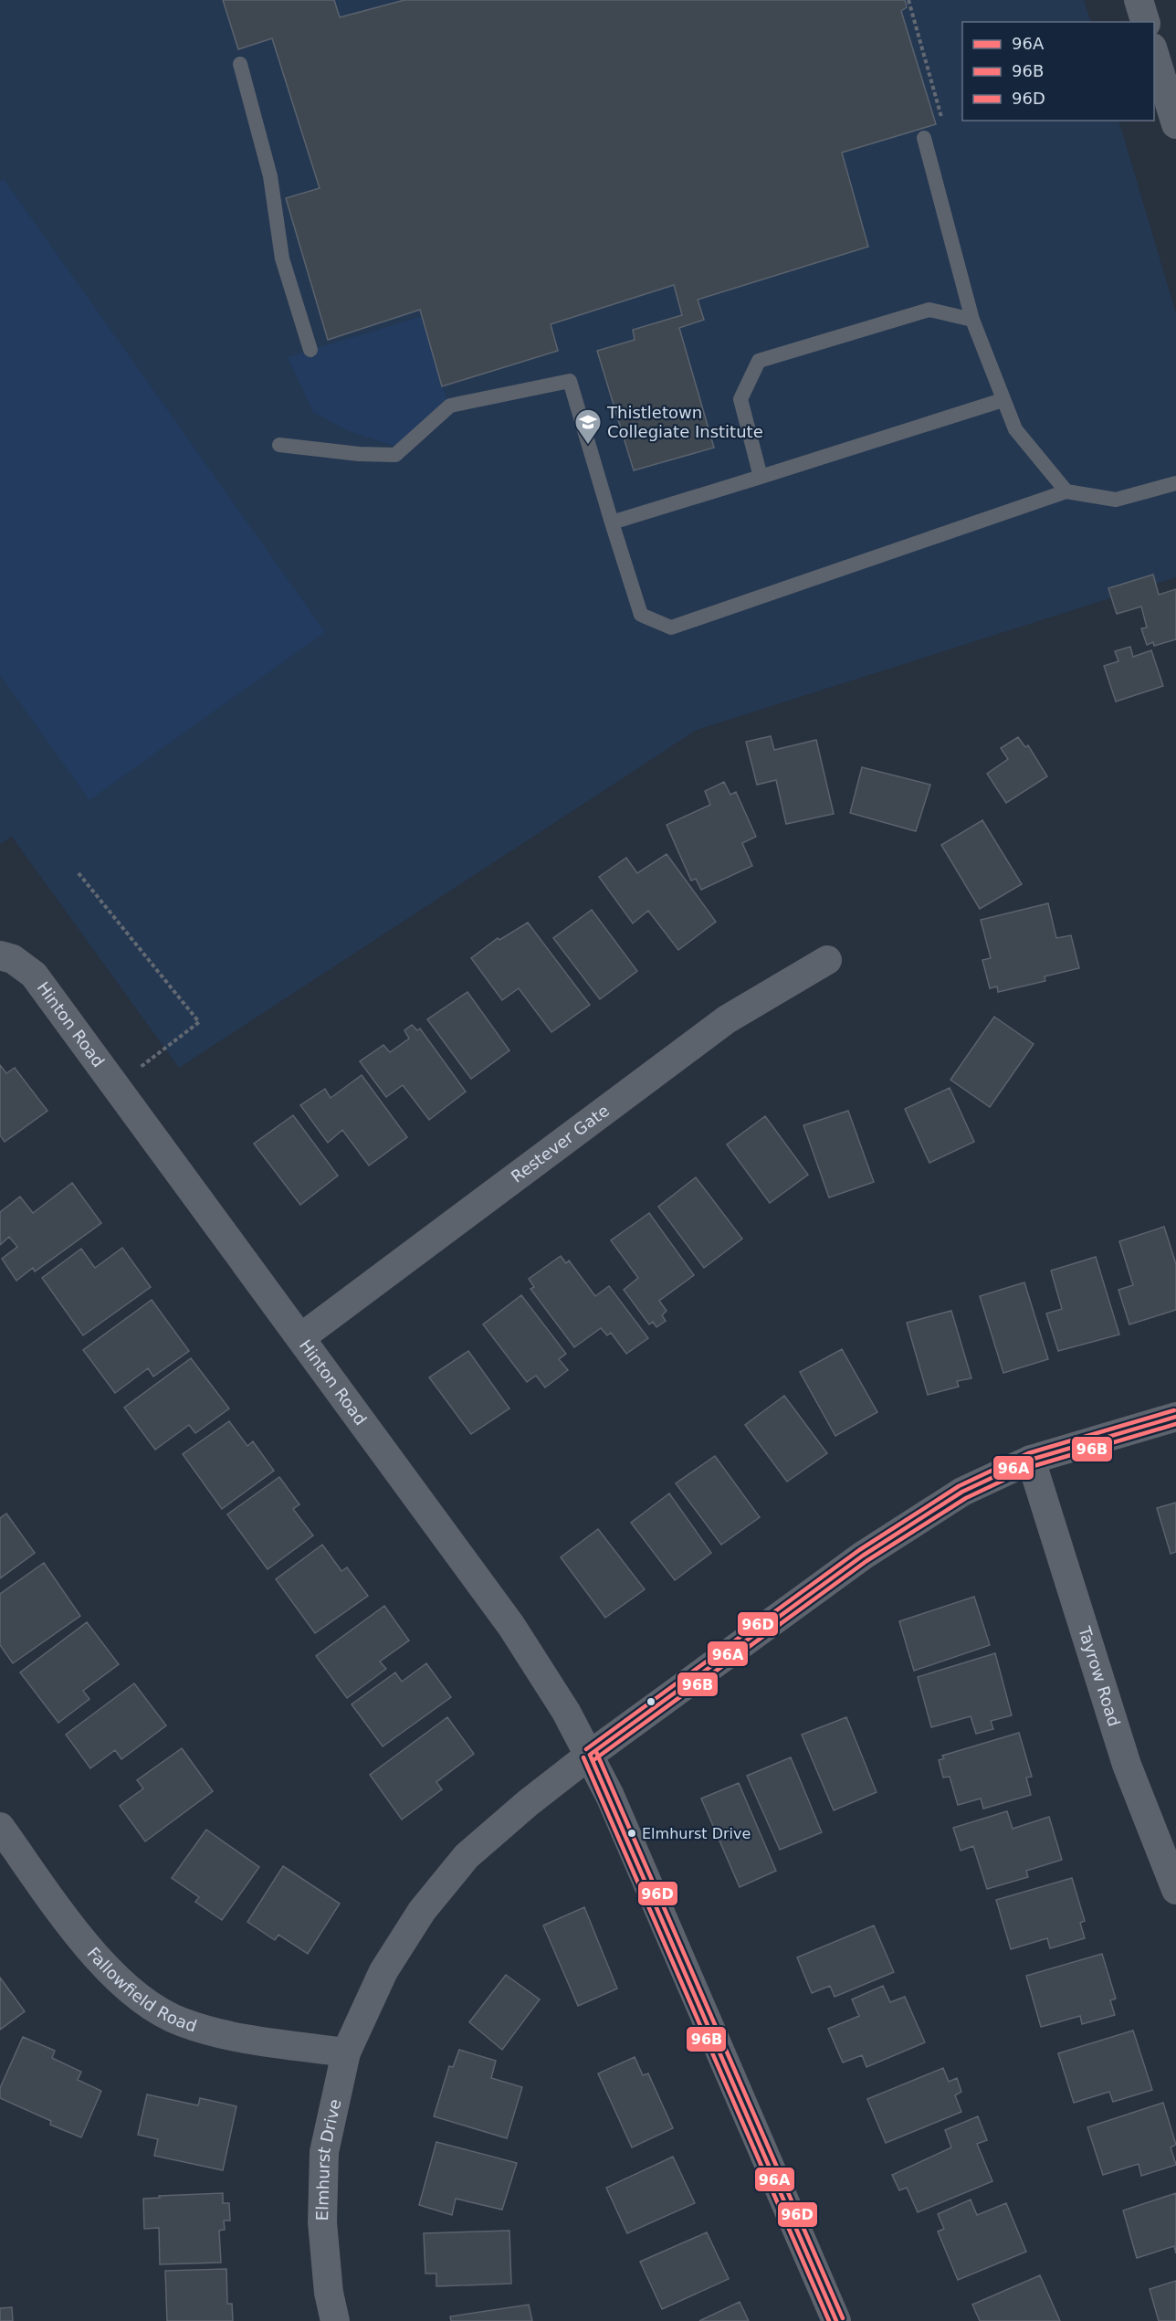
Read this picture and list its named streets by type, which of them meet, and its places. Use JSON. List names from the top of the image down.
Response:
{
  "streets": {
    "street": [
      "Hinton Road",
      "Restever Gate",
      "Tayrow Road",
      "Fallowfield Road",
      "Elmhurst Drive"
    ]
  },
  "crossings": [
    ["Hinton Road", "Restever Gate"],
    ["Hinton Road", "Elmhurst Drive"],
    ["Tayrow Road", "Elmhurst Drive"],
    ["Fallowfield Road", "Elmhurst Drive"]
  ],
  "places": {
    "school or university": ["Thistletown Collegiate Institute"],
    "other": ["Elmhurst Drive"]
  },
  "lines": ["transit line 96D", "transit line 96A", "transit line 96B"],
  "legend": ["96A", "96B", "96D"]
}
